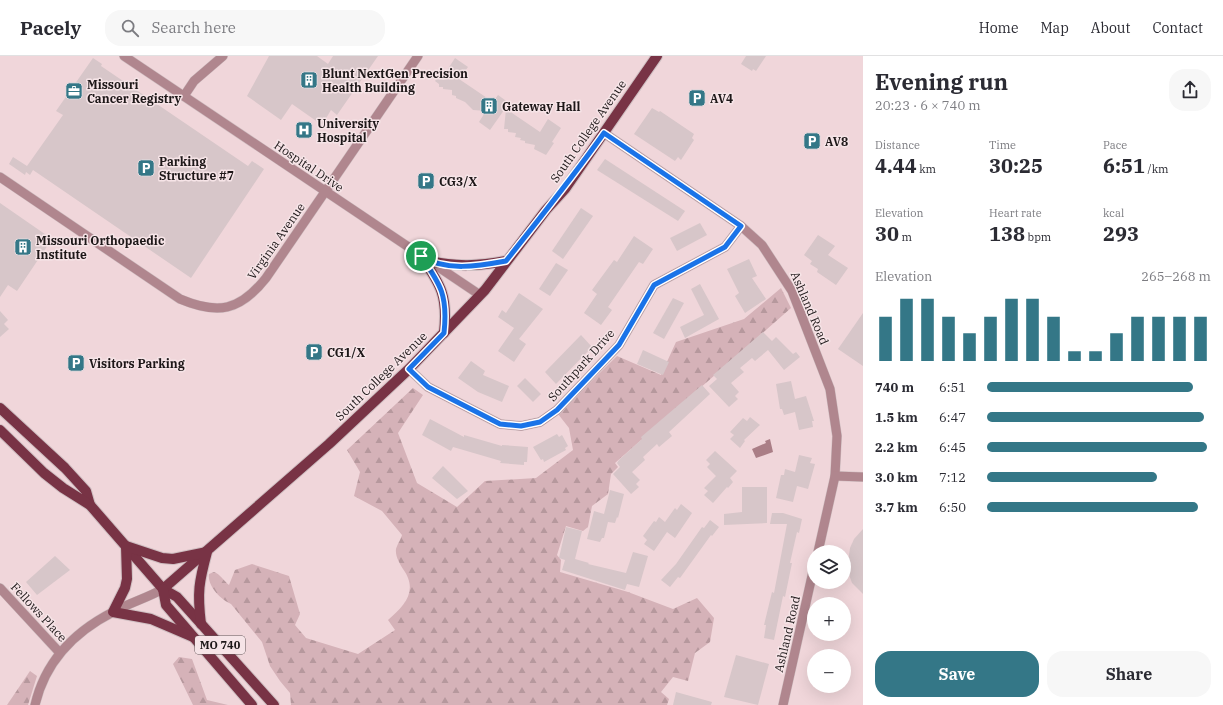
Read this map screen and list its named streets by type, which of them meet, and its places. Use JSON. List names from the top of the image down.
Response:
{
  "streets": {
    "main road": ["South College Avenue", "MO 740"],
    "street": [
      "Hospital Drive",
      "Virginia Avenue",
      "Ashland Road",
      "Southpark Drive",
      "Fellows Place"
    ]
  },
  "crossings": [
    ["South College Avenue", "Hospital Drive"],
    ["South College Avenue", "Ashland Road"],
    ["South College Avenue", "Southpark Drive"],
    ["South College Avenue", "MO 740"],
    ["Hospital Drive", "Virginia Avenue"],
    ["Ashland Road", "Southpark Drive"]
  ],
  "places": {
    "building": ["Blunt NextGen Precision Health Building", "Gateway Hall", "Missouri Orthopaedic Institute"],
    "office": ["Missouri Cancer Registry"],
    "parking": [
      "AV4",
      "AV8",
      "Parking Structure #7",
      "CG3/X",
      "CG1/X",
      "Visitors Parking"
    ],
    "hospital": ["University Hospital"]
  },
  "page": {
    "header": "Pacely",
    "search": "Search here",
    "nav": [
      "Home",
      "Map",
      "About",
      "Contact"
    ],
    "heading": ["Evening run", "20:23 · 6 × 740 m"],
    "stats": [
      ["Distance", "4.44 km"],
      ["Time", "30:25"],
      ["Pace", "6:51 /km"],
      ["Elevation", "30 m"],
      ["Heart rate", "138 bpm"],
      ["kcal", "293"]
    ],
    "chart": ["Elevation", "265–268 m"],
    "list": [
      {
        "name": "740 m",
        "note": "6:51"
      },
      {
        "name": "1.5 km",
        "note": "6:47"
      },
      {
        "name": "2.2 km",
        "note": "6:45"
      },
      {
        "name": "3.0 km",
        "note": "7:12"
      },
      {
        "name": "3.7 km",
        "note": "6:50"
      }
    ],
    "map_buttons": ["+", "−"],
    "buttons": ["Save", "Share"]
  }
}
